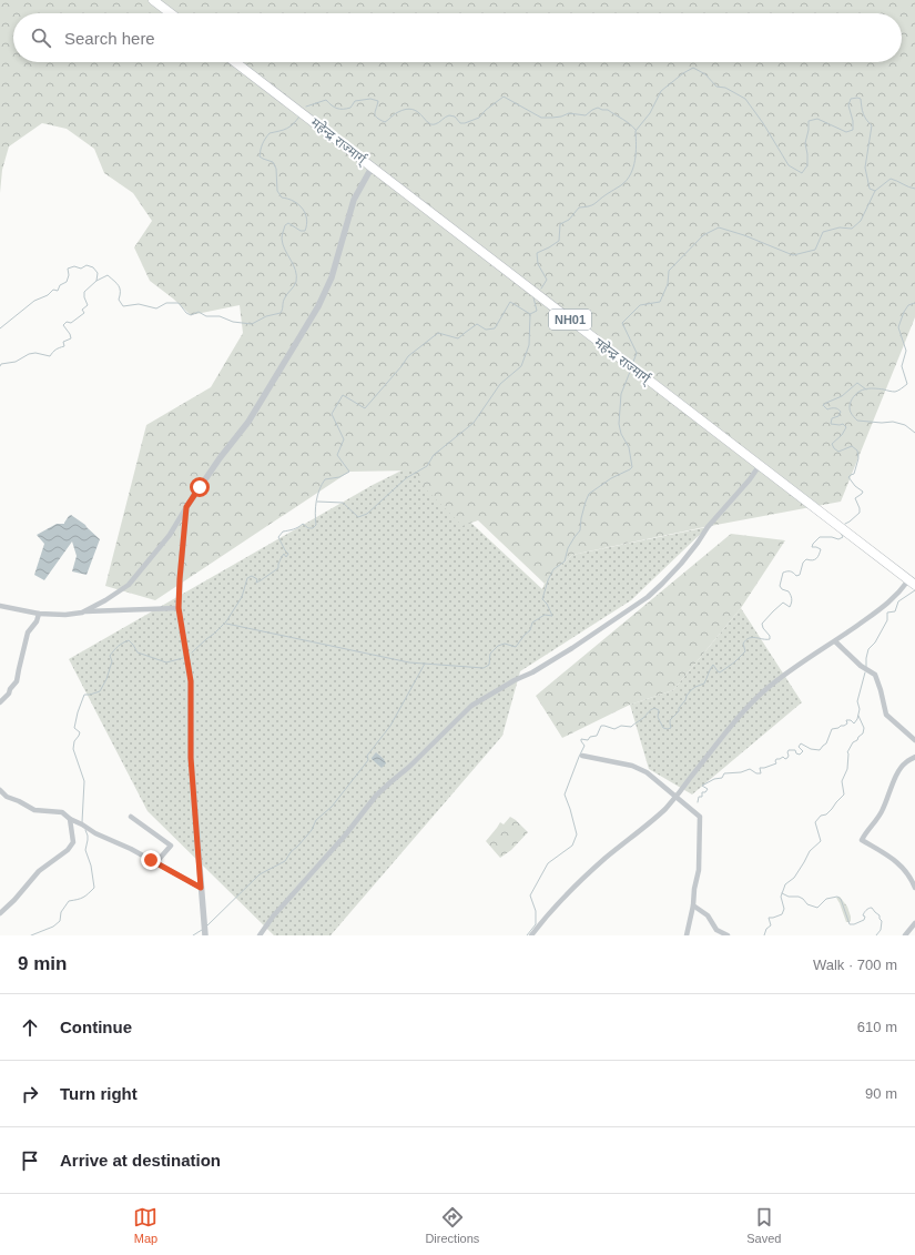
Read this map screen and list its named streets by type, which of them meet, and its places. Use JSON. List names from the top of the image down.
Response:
{
  "streets": {
    "highway": ["महेन्द्र राज्मार्ग्", "NH01"]
  },
  "page": {
    "search": "Search here",
    "heading": ["9 min", "Walk · 700 m"],
    "list": [
      ["Continue", "610 m"],
      ["Turn right", "90 m"],
      "Arrive at destination"
    ],
    "nav": ["Map", "Directions", "Saved"]
  }
}
